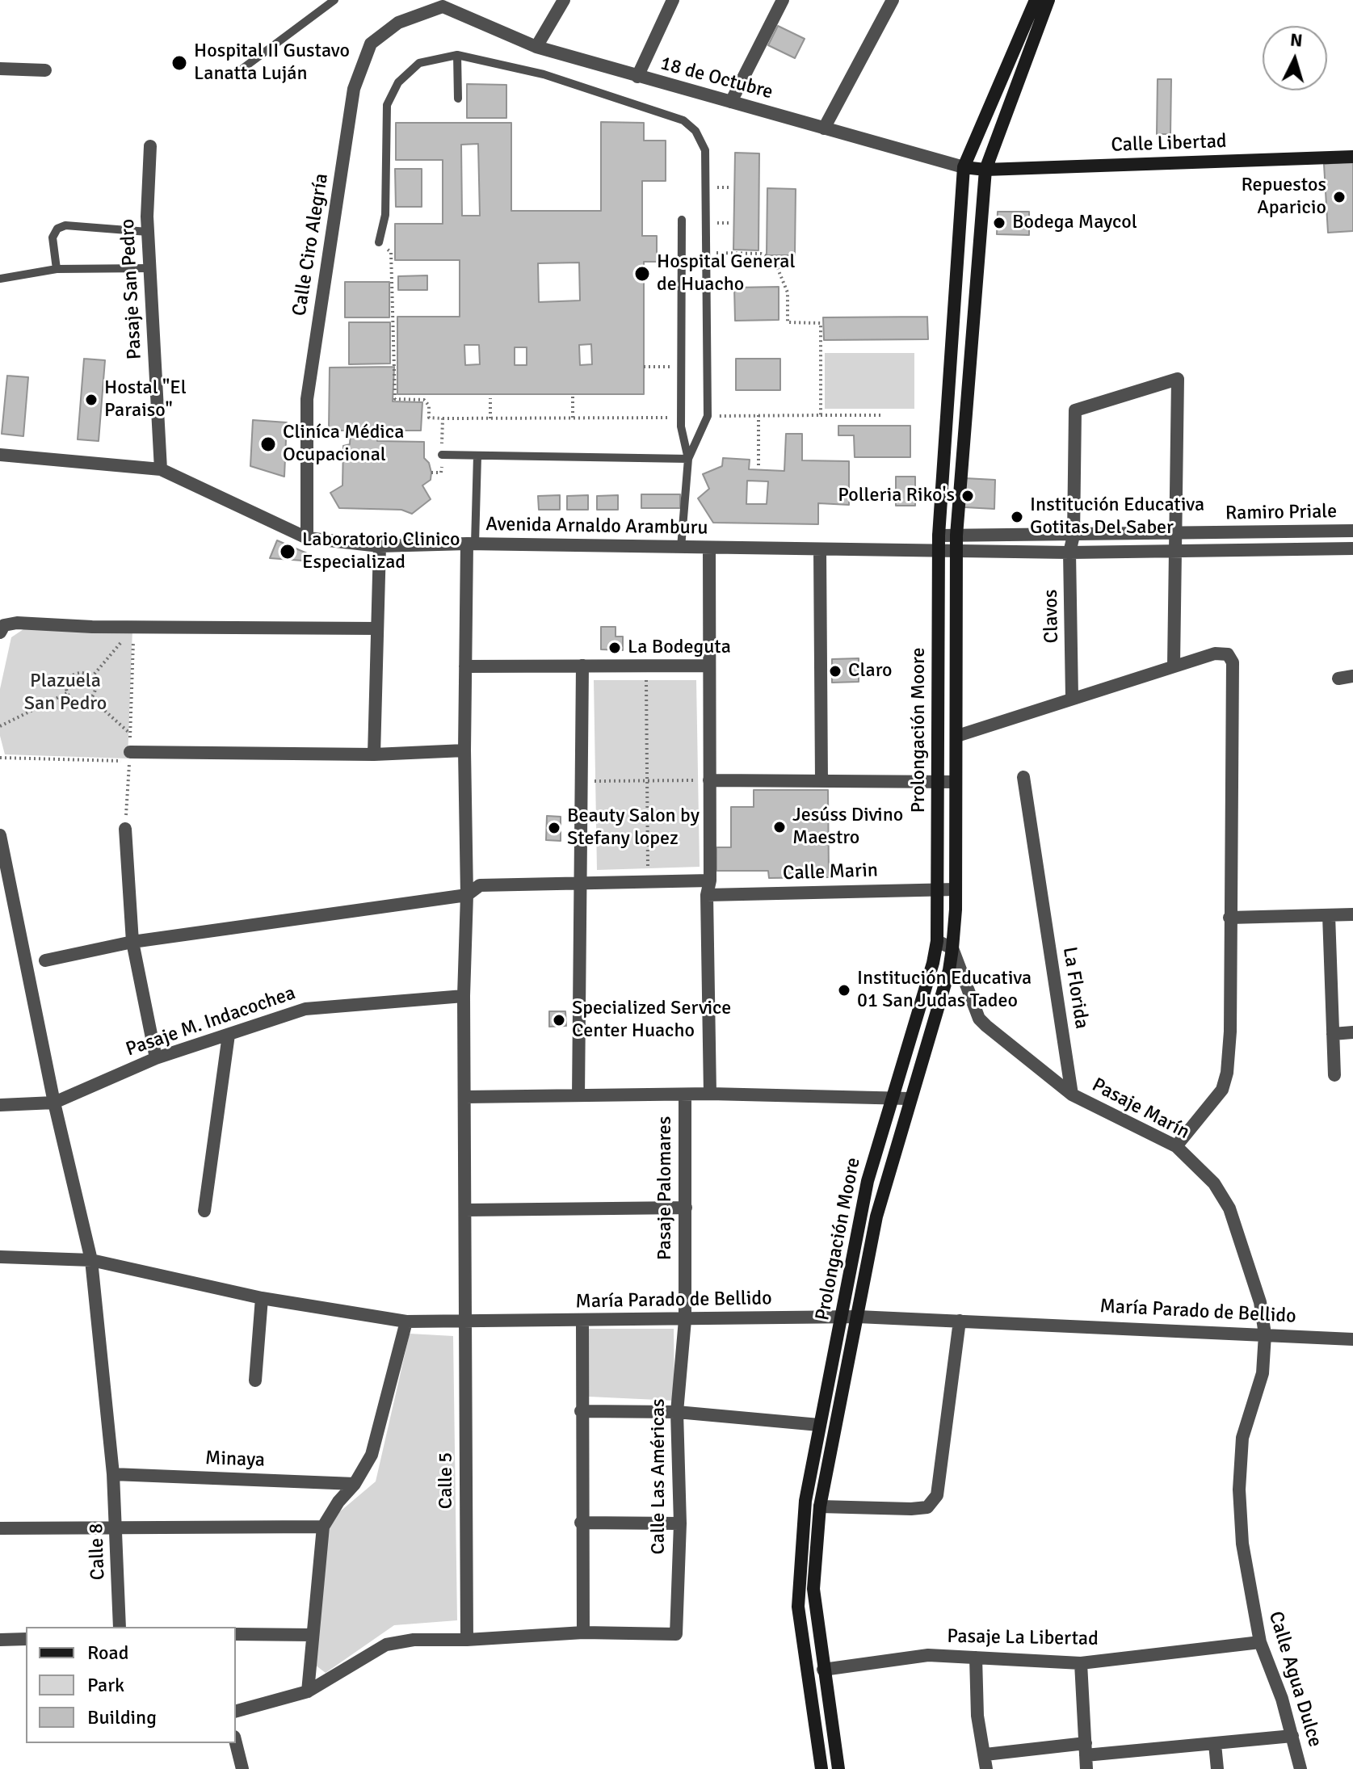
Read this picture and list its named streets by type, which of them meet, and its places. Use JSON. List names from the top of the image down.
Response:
{
  "streets": {
    "street": [
      "18 de Octubre",
      "Calle Libertad",
      "Calle Ciro Alegría",
      "Pasaje San Pedro",
      "Ramiro Priale",
      "Avenida Arnaldo Aramburu",
      "Clavos",
      "Prolongación Moore",
      "Calle Marin",
      "La Florida",
      "Pasaje M. Indacochea",
      "Pasaje Marín",
      "Pasaje Palomares",
      "María Parado de Bellido",
      "Minaya",
      "Calle Las Américas",
      "Calle 5",
      "Calle 8",
      "Pasaje La Libertad",
      "Calle Agua Dulce"
    ]
  },
  "crossings": [
    ["18 de Octubre", "Calle Libertad"],
    ["18 de Octubre", "Calle Ciro Alegría"],
    ["18 de Octubre", "Prolongación Moore"],
    ["Calle Libertad", "Prolongación Moore"],
    ["Calle Ciro Alegría", "Avenida Arnaldo Aramburu"],
    ["Pasaje San Pedro", "Avenida Arnaldo Aramburu"],
    ["Ramiro Priale", "Avenida Arnaldo Aramburu"],
    ["Ramiro Priale", "Clavos"],
    ["Ramiro Priale", "Prolongación Moore"],
    ["Avenida Arnaldo Aramburu", "Prolongación Moore"],
    ["Avenida Arnaldo Aramburu", "Calle 5"],
    ["Prolongación Moore", "Calle Marin"],
    ["Prolongación Moore", "Pasaje Marín"],
    ["Prolongación Moore", "María Parado de Bellido"],
    ["Prolongación Moore", "Pasaje La Libertad"],
    ["La Florida", "Pasaje Marín"],
    ["Pasaje M. Indacochea", "Calle 5"],
    ["Pasaje M. Indacochea", "Calle 8"],
    ["Pasaje Marín", "María Parado de Bellido"],
    ["Pasaje Marín", "Calle Agua Dulce"],
    ["Pasaje Palomares", "María Parado de Bellido"],
    ["Pasaje Palomares", "Calle Las Américas"],
    ["María Parado de Bellido", "Calle Las Américas"],
    ["María Parado de Bellido", "Calle 5"],
    ["María Parado de Bellido", "Calle 8"],
    ["María Parado de Bellido", "Calle Agua Dulce"],
    ["Minaya", "Calle 8"],
    ["Pasaje La Libertad", "Calle Agua Dulce"]
  ],
  "parks": ["Plazuela San Pedro"],
  "places": [
    "Hospital II Gustavo Lanatta Luján",
    "Repuestos Aparicio",
    "Bodega Maycol",
    "Hospital General de Huacho",
    "Hostal \"El Paraiso\"",
    "Cliníca Médica Ocupacional",
    "Polleria Riko's",
    "Institución Educativa Gotitas Del Saber",
    "Laboratorio Clinico Especializad",
    "La Bodeguta",
    "Claro",
    "Jesúss Divino Maestro",
    "Beauty Salon by Stefany lopez",
    "Institución Educativa 01 San Judas Tadeo",
    "Specialized Service Center Huacho"
  ],
  "legend": ["Road", "Park", "Building"],
  "north": "top"
}
